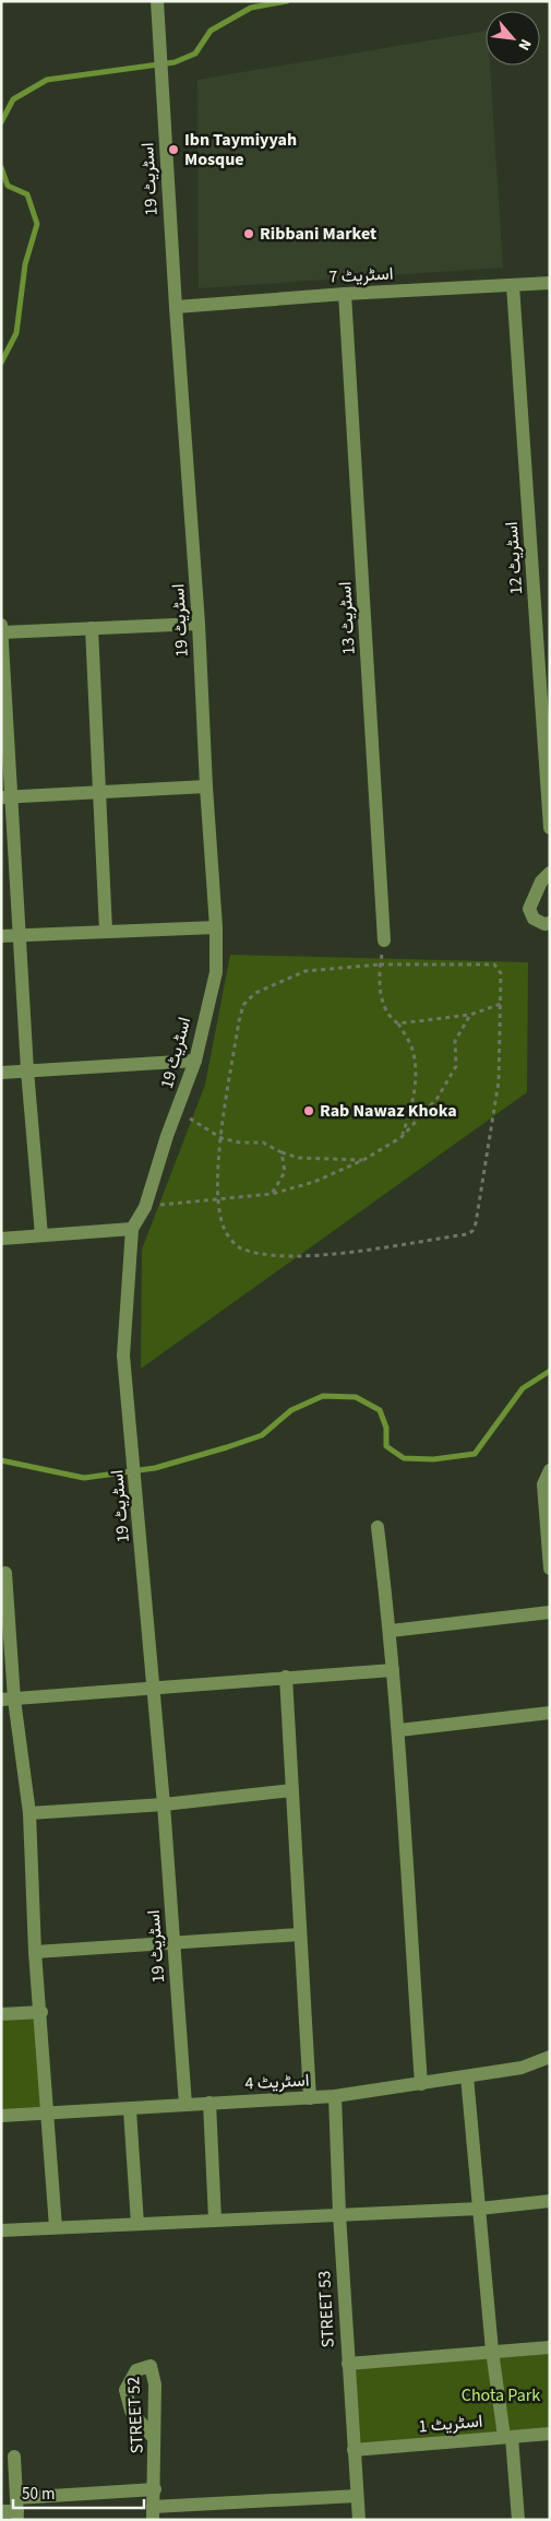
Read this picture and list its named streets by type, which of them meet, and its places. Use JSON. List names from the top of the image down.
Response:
{
  "streets": {
    "street": [
      "اسٹریٹ 19",
      "اسٹریٹ 7",
      "اسٹریٹ 12",
      "اسٹریٹ 13",
      "اسٹریٹ 4",
      "STREET 53",
      "STREET 52",
      "اسٹریٹ 1"
    ]
  },
  "crossings": [
    ["اسٹریٹ 19", "اسٹریٹ 7"],
    ["اسٹریٹ 19", "اسٹریٹ 4"],
    ["اسٹریٹ 7", "اسٹریٹ 12"],
    ["اسٹریٹ 7", "اسٹریٹ 13"],
    ["اسٹریٹ 4", "STREET 53"],
    ["STREET 53", "اسٹریٹ 1"]
  ],
  "parks": ["Chota Park"],
  "places": ["Ibn Taymiyyah Mosque", "Ribbani Market", "Rab Nawaz Khoka"],
  "scale_bar": "50 m",
  "north": "bottom right"
}
